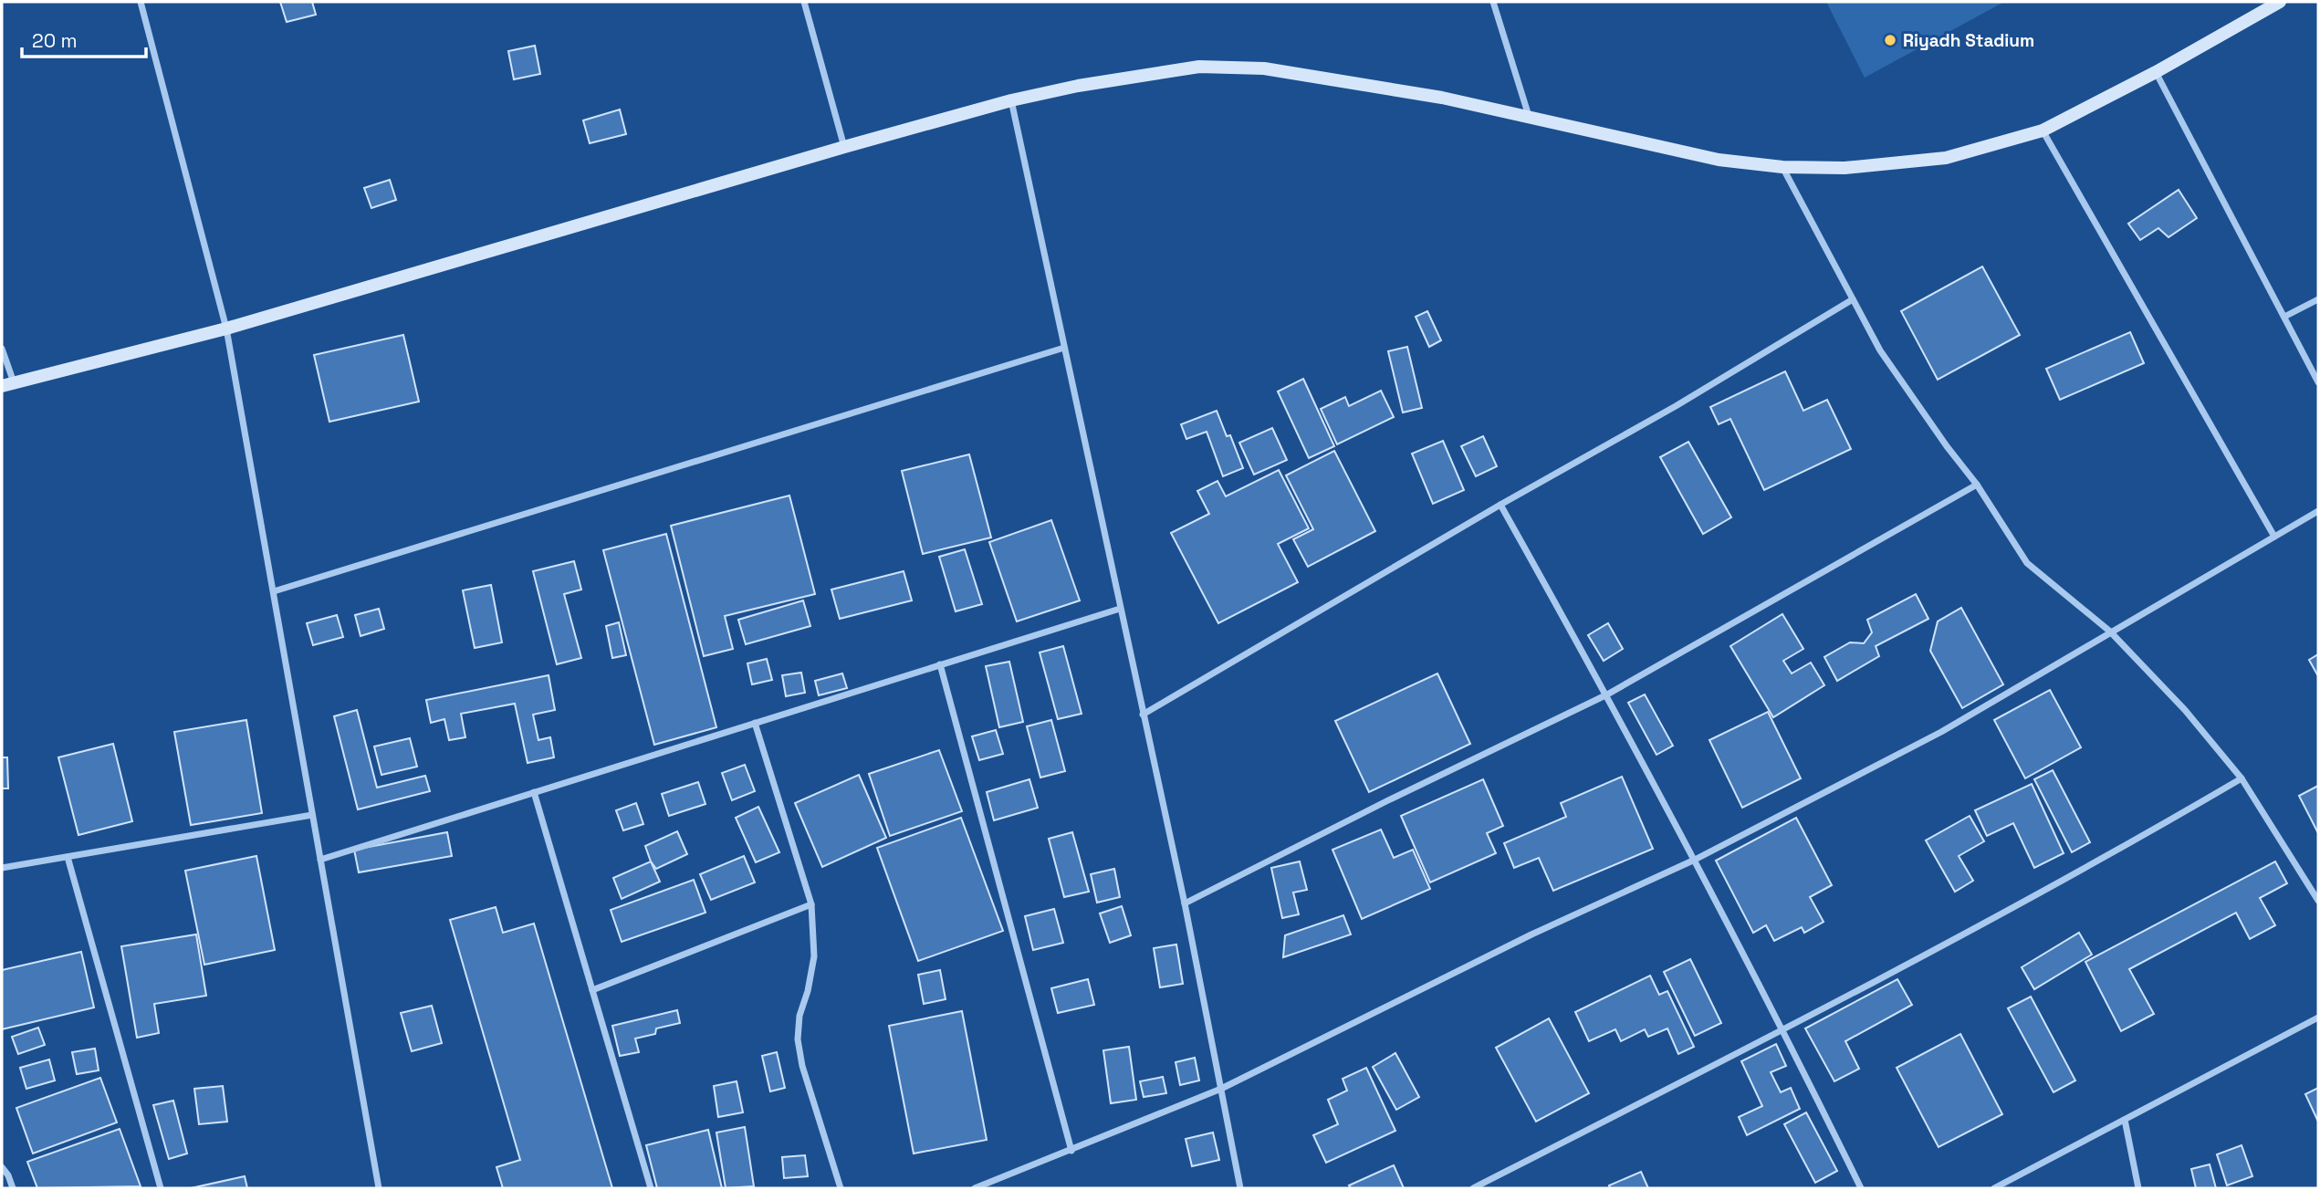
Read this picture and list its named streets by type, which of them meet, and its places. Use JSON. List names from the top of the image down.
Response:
{
  "places": ["Riyadh Stadium"],
  "scale_bar": "20 m"
}
